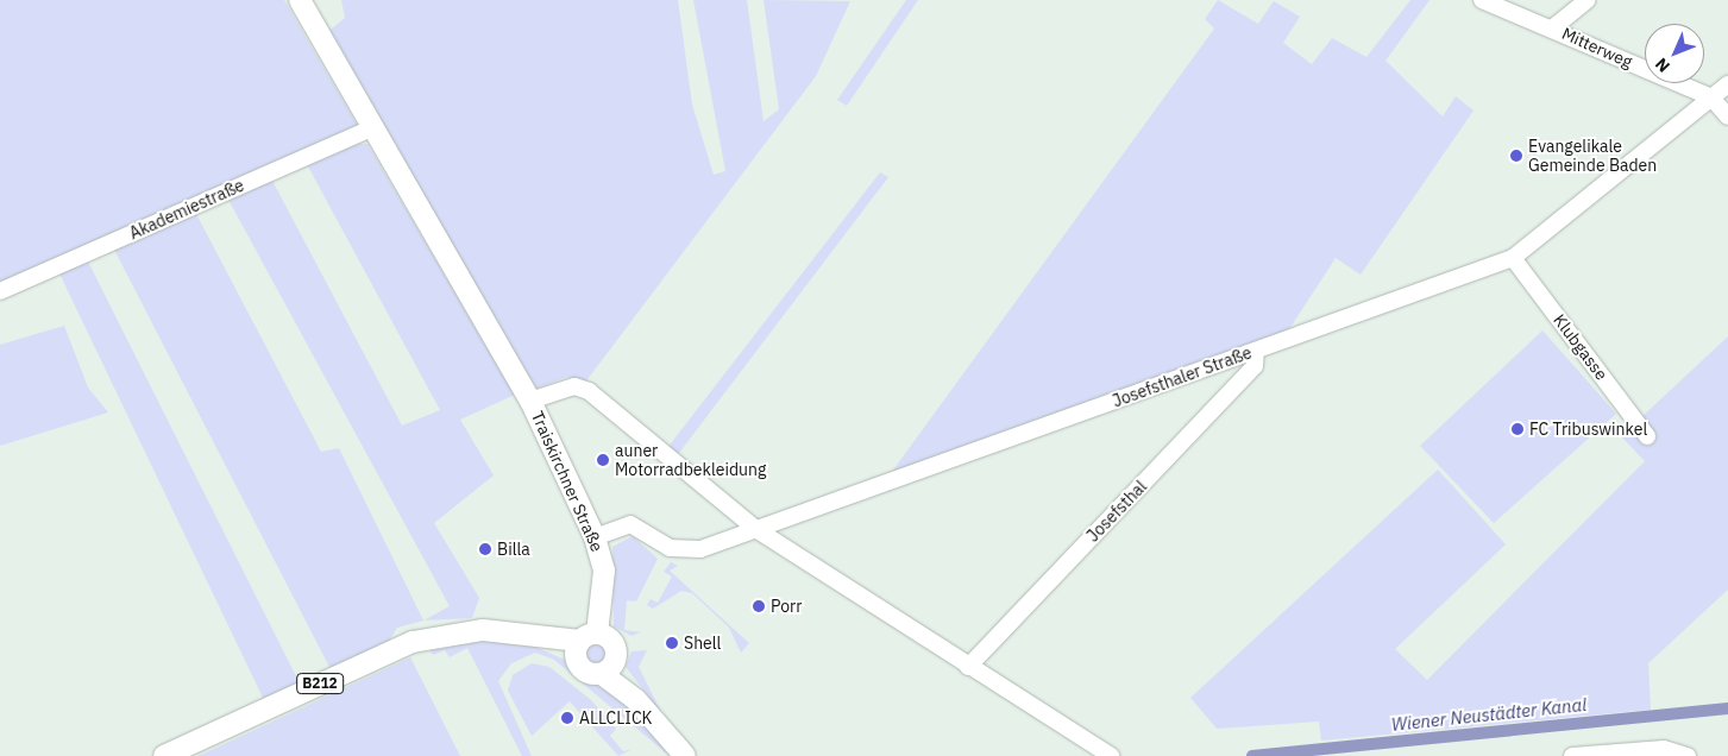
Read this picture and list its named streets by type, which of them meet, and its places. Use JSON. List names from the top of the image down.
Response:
{
  "streets": {
    "main road": ["Traiskirchner Straße", "B212"],
    "street": [
      "Mitterweg",
      "Akademiestraße",
      "Klubgasse",
      "Josefsthaler Straße",
      "Josefsthal"
    ]
  },
  "crossings": [
    ["Mitterweg", "Josefsthaler Straße"],
    ["Akademiestraße", "Traiskirchner Straße"],
    ["Klubgasse", "Josefsthaler Straße"],
    ["Josefsthaler Straße", "Traiskirchner Straße"],
    ["Josefsthaler Straße", "Josefsthal"],
    ["Traiskirchner Straße", "B212"]
  ],
  "water": ["Wiener Neustädter Kanal"],
  "places": [
    "Evangelikale Gemeinde Baden",
    "FC Tribuswinkel",
    "auner Motorradbekleidung",
    "Billa",
    "Porr",
    "Shell",
    "ALLCLICK"
  ],
  "north": "bottom left"
}
